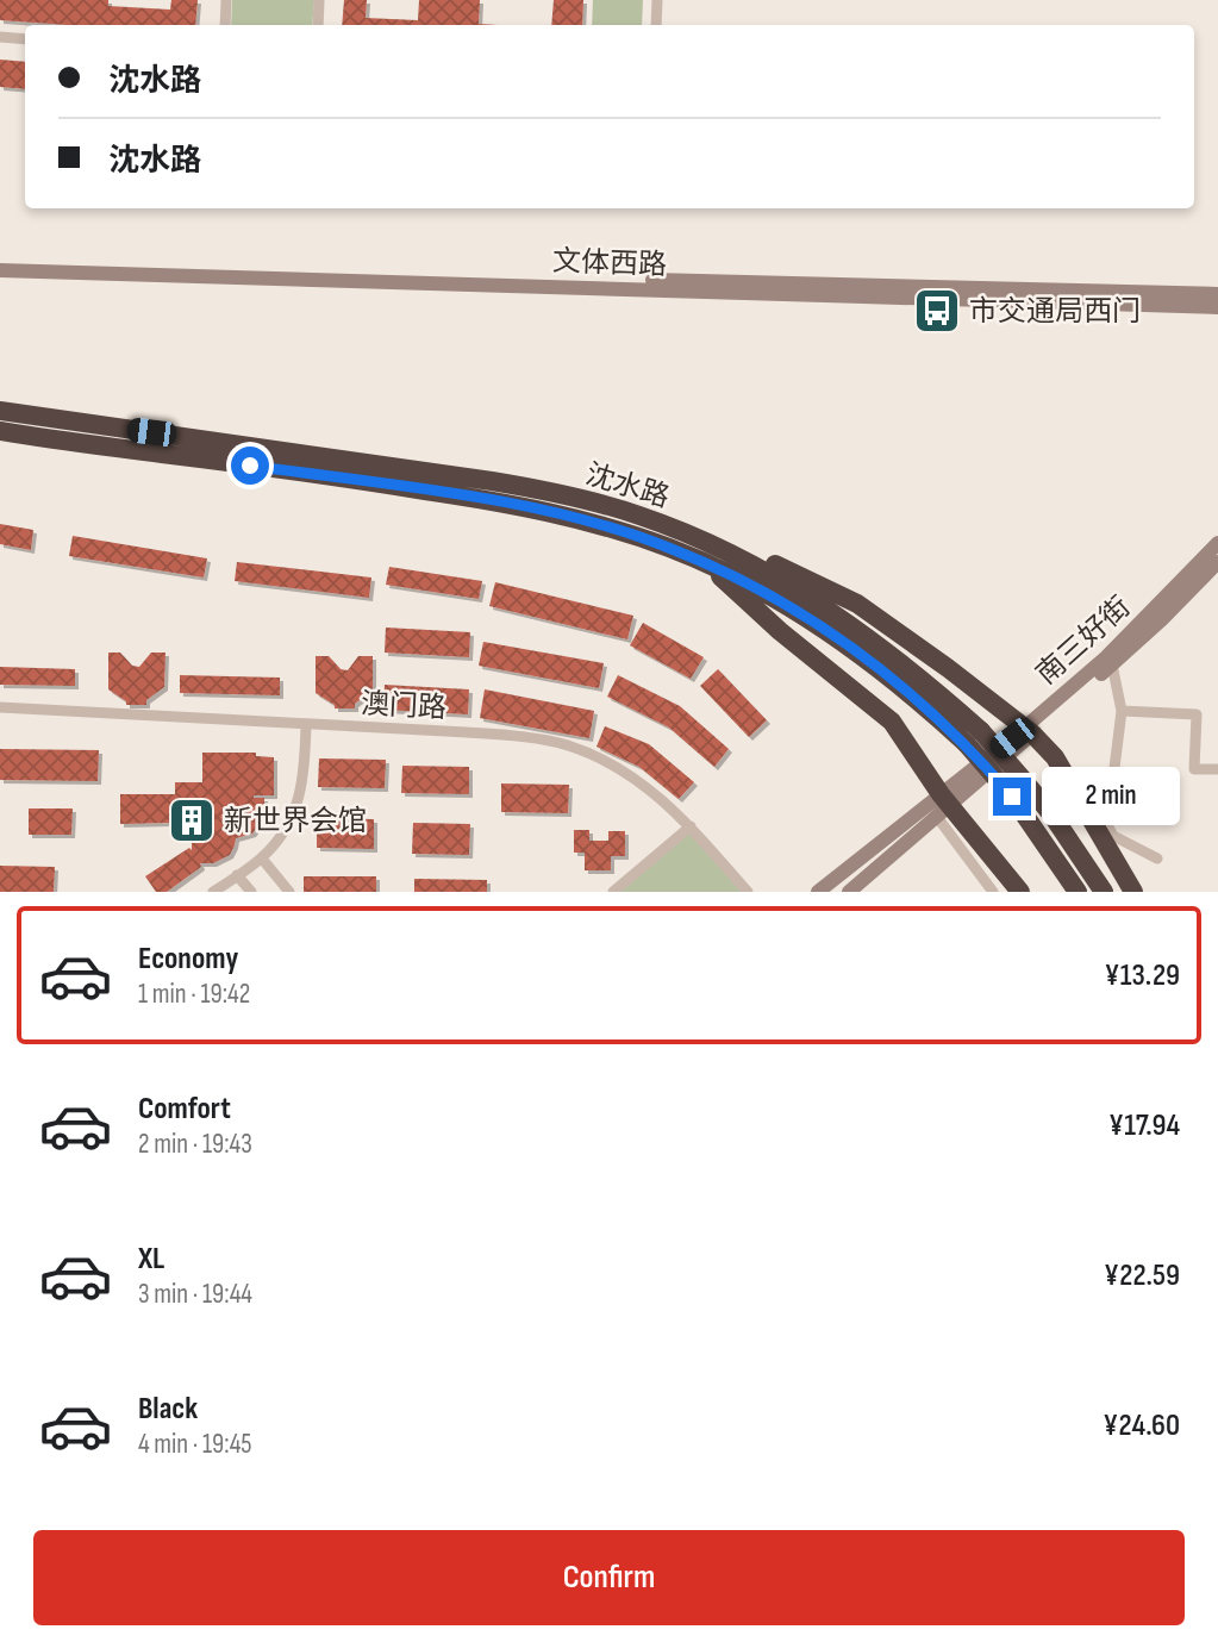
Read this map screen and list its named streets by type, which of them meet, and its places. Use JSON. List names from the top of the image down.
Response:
{
  "streets": {
    "highway": ["沈水路"],
    "street": ["文体西路", "南三好街", "澳门路"]
  },
  "places": {
    "bus stop": ["市交通局西门"],
    "building": ["新世界会馆"]
  },
  "page": {
    "banner": ["沈水路", "沈水路"],
    "bubble": "2 min",
    "list": [
      {
        "name": "Economy",
        "note": "1 min · 19:42",
        "value": "¥13.29"
      },
      {
        "name": "Comfort",
        "note": "2 min · 19:43",
        "value": "¥17.94"
      },
      {
        "name": "XL",
        "note": "3 min · 19:44",
        "value": "¥22.59"
      },
      {
        "name": "Black",
        "note": "4 min · 19:45",
        "value": "¥24.60"
      }
    ],
    "buttons": "Confirm"
  }
}
